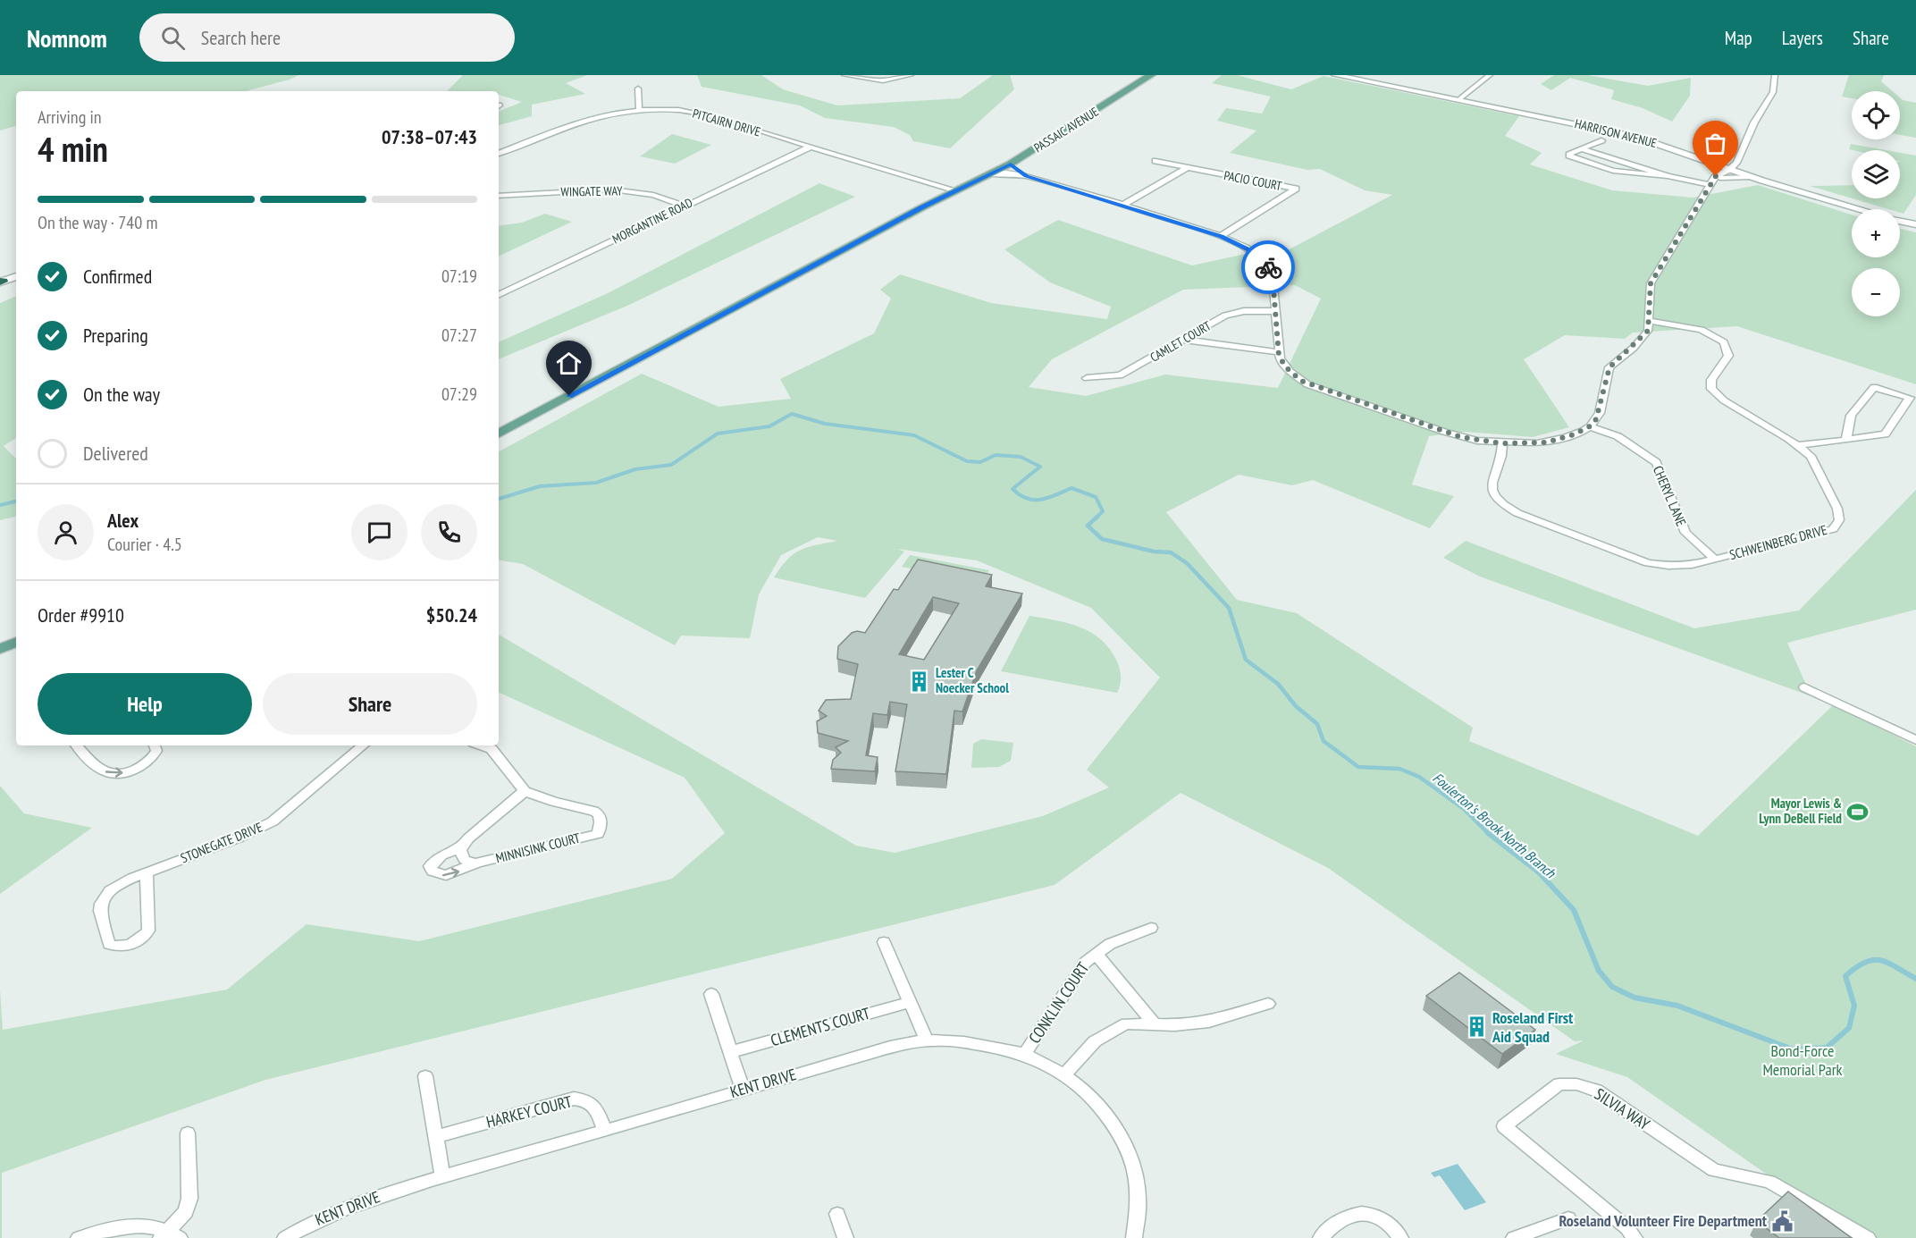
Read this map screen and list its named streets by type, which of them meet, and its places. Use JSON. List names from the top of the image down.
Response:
{
  "streets": {
    "main road": ["PASSAIC AVENUE"],
    "street": [
      "PITCAIRN DRIVE",
      "HARRISON AVENUE",
      "PACIO COURT",
      "WINGATE WAY",
      "MORGANTINE ROAD",
      "CAMLET COURT",
      "CHERYL LANE",
      "SCHWEINBERG DRIVE",
      "STONEGATE DRIVE",
      "MINNISINK COURT",
      "CONKLIN COURT",
      "CLEMENTS COURT",
      "KENT DRIVE",
      "SILVIA WAY",
      "HARKEY COURT"
    ]
  },
  "crossings": [
    ["PITCAIRN DRIVE", "PASSAIC AVENUE"],
    ["PITCAIRN DRIVE", "MORGANTINE ROAD"],
    ["WINGATE WAY", "MORGANTINE ROAD"],
    ["CHERYL LANE", "SCHWEINBERG DRIVE"],
    ["CONKLIN COURT", "KENT DRIVE"],
    ["KENT DRIVE", "HARKEY COURT"]
  ],
  "water": ["Foulerton's Brook North Branch"],
  "parks": ["Bond-Force Memorial Park"],
  "places": {
    "building": ["Lester C Noecker School", "Roseland First Aid Squad"],
    "sports": ["Mayor Lewis & Lynn DeBell Field"],
    "public building": ["Roseland Volunteer Fire Department"]
  },
  "page": {
    "header": "Nomnom",
    "search": "Search here",
    "nav": ["Map", "Layers", "Share"],
    "map_buttons": ["+", "−"],
    "heading": ["4 min", "Arriving in", "07:38–07:43"],
    "panel": [
      "Alex",
      "Courier · 4.5",
      "Order #9910",
      "$50.24"
    ],
    "bar": "On the way · 740 m",
    "list": [
      ["Confirmed", "07:19"],
      ["Preparing", "07:27"],
      ["On the way", "07:29"],
      "Delivered"
    ],
    "buttons": ["Help", "Share"]
  }
}
